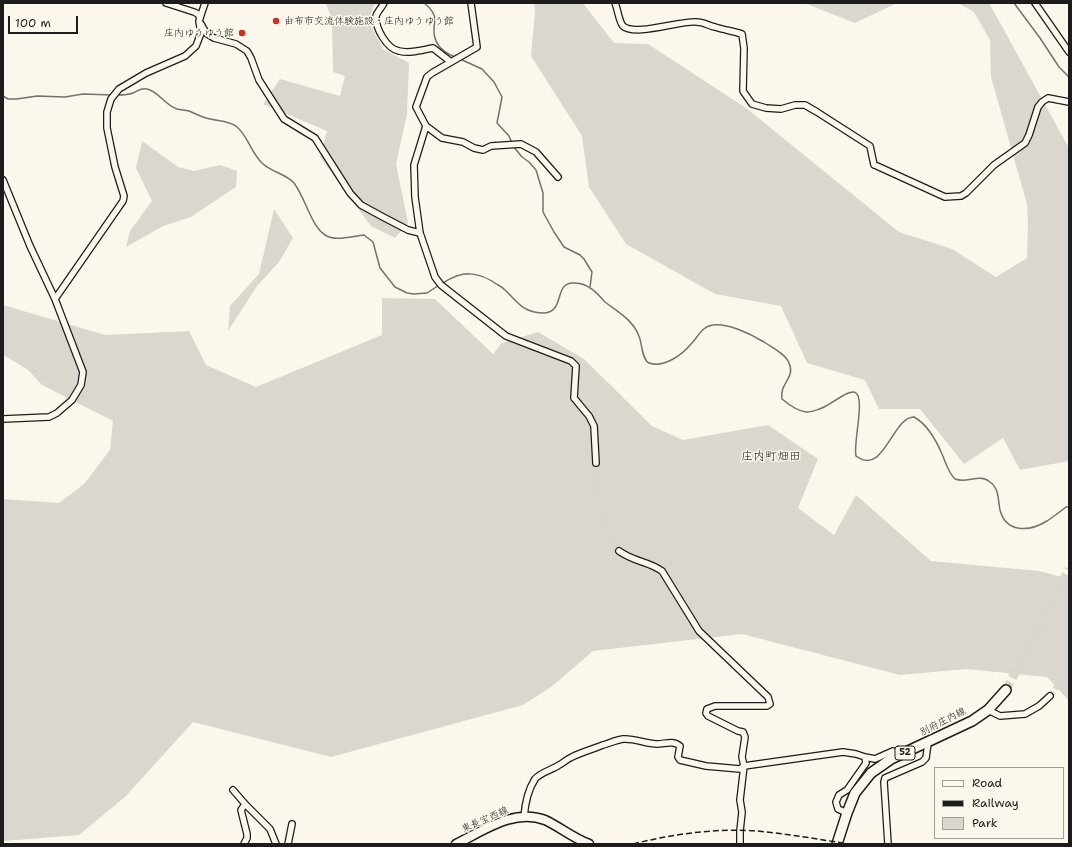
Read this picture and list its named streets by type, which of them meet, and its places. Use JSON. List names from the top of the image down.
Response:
{
  "streets": {
    "main road": ["別府庄内線", "52", "東長宝西線"]
  },
  "districts": ["庄内町畑田"],
  "places": ["由布市交流体験施設・庄内ゆうゆう館", "庄内ゆうゆう館"],
  "legend": ["Road", "Railway", "Park"],
  "scale_bar": "100 m"
}
